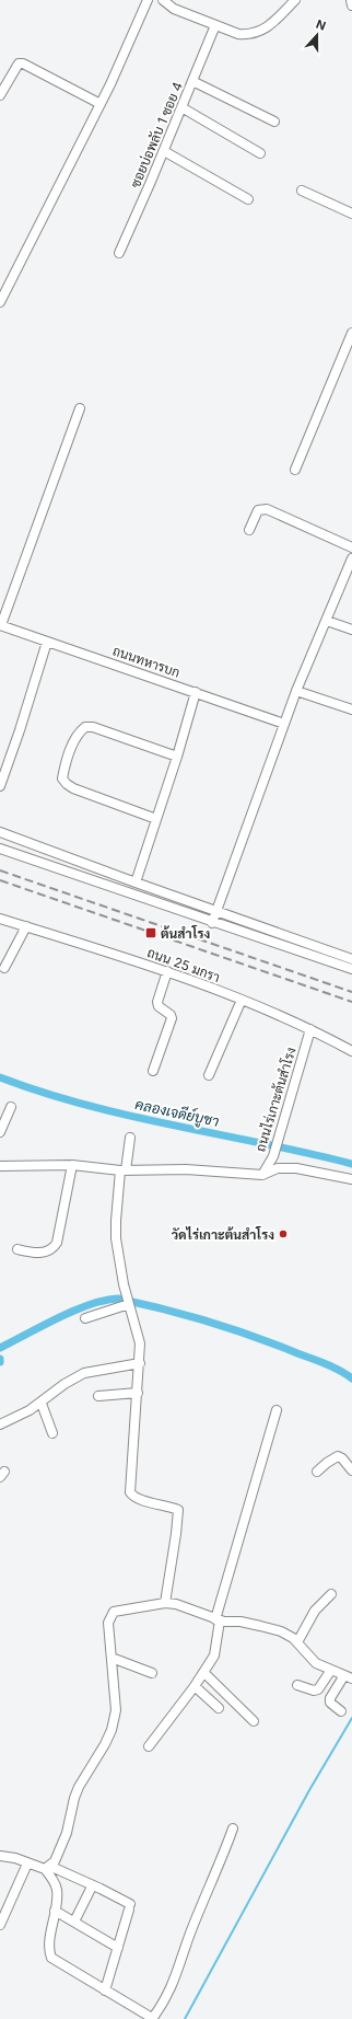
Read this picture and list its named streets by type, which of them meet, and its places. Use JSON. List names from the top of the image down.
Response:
{
  "streets": {
    "street": [
      "ซอยบ่อพลับ 1 ซอย 4",
      "ถนนทหารบก",
      "ถนน 25 มกรา",
      "ถนนไร่เกาะต้นสำโรง"
    ]
  },
  "crossings": [
    ["ถนน 25 มกรา", "ถนนไร่เกาะต้นสำโรง"]
  ],
  "water": ["คลองเจดีย์บูชา"],
  "places": {
    "transit": ["ต้นสำโรง"],
    "other": ["วัดไร่เกาะต้นสำโรง"]
  },
  "north": "top"
}
